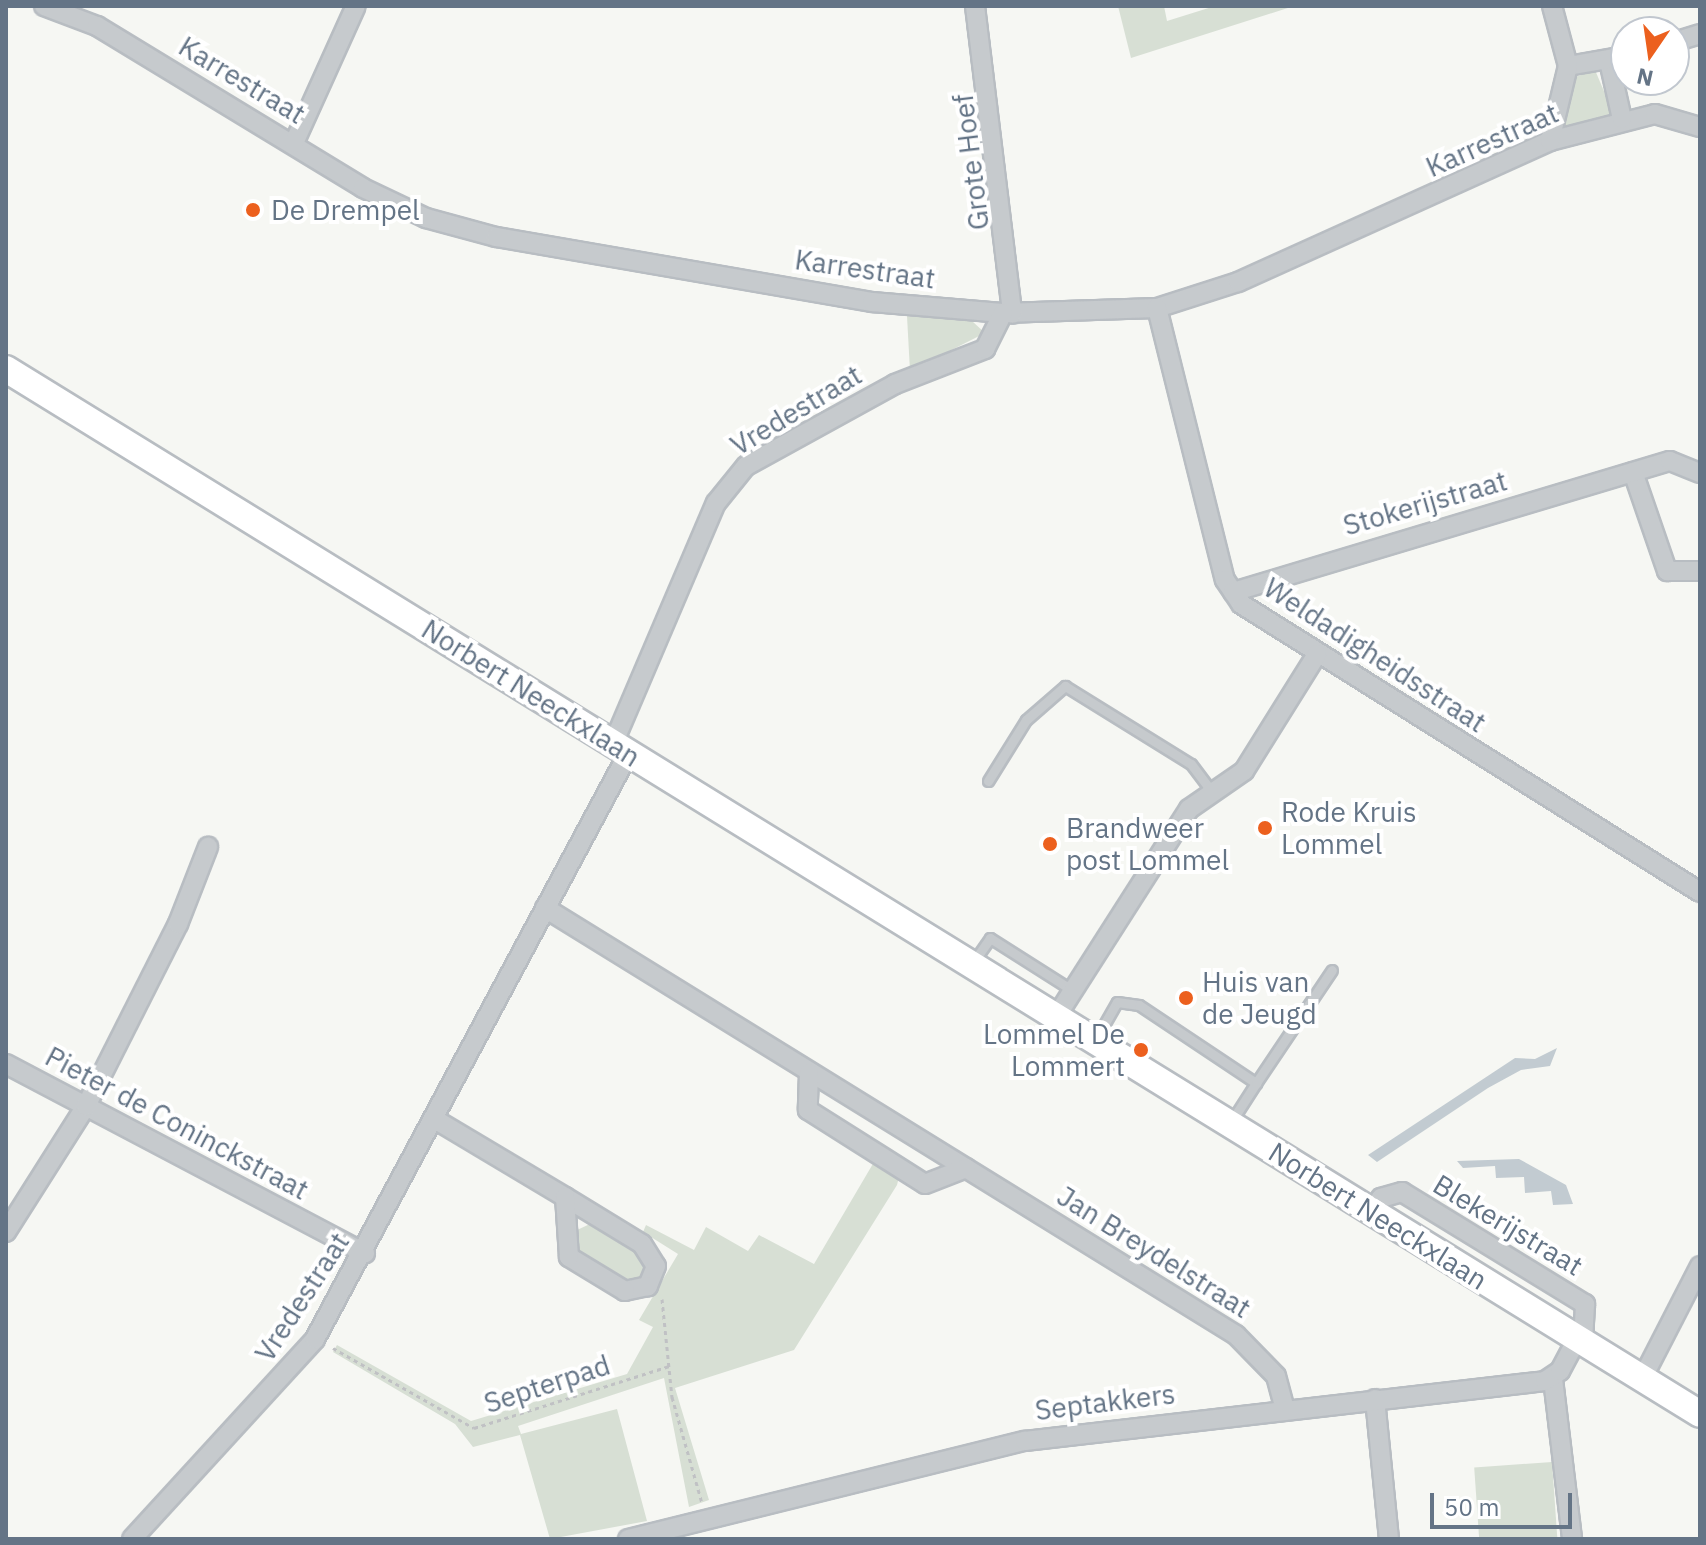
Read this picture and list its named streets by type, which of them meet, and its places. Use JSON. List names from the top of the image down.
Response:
{
  "streets": {
    "main road": ["Norbert Neeckxlaan"],
    "street": [
      "Karrestraat",
      "Grote Hoef",
      "Vredestraat",
      "Stokerijstraat",
      "Weldadigheidsstraat",
      "Pieter de Coninckstraat",
      "Jan Breydelstraat",
      "Septakkers"
    ],
    "path": ["Septerpad"]
  },
  "crossings": [
    ["Karrestraat", "Grote Hoef"],
    ["Karrestraat", "Vredestraat"],
    ["Karrestraat", "Weldadigheidsstraat"],
    ["Grote Hoef", "Vredestraat"],
    ["Vredestraat", "Norbert Neeckxlaan"],
    ["Vredestraat", "Pieter de Coninckstraat"],
    ["Vredestraat", "Jan Breydelstraat"],
    ["Vredestraat", "Septerpad"],
    ["Stokerijstraat", "Weldadigheidsstraat"],
    ["Jan Breydelstraat", "Septakkers"]
  ],
  "places": [
    "De Drempel",
    "Rode Kruis Lommel",
    "Brandweer post Lommel",
    "Huis van de Jeugd",
    "Lommel De Lommert"
  ],
  "scale_bar": "50 m",
  "north": "bottom"
}
